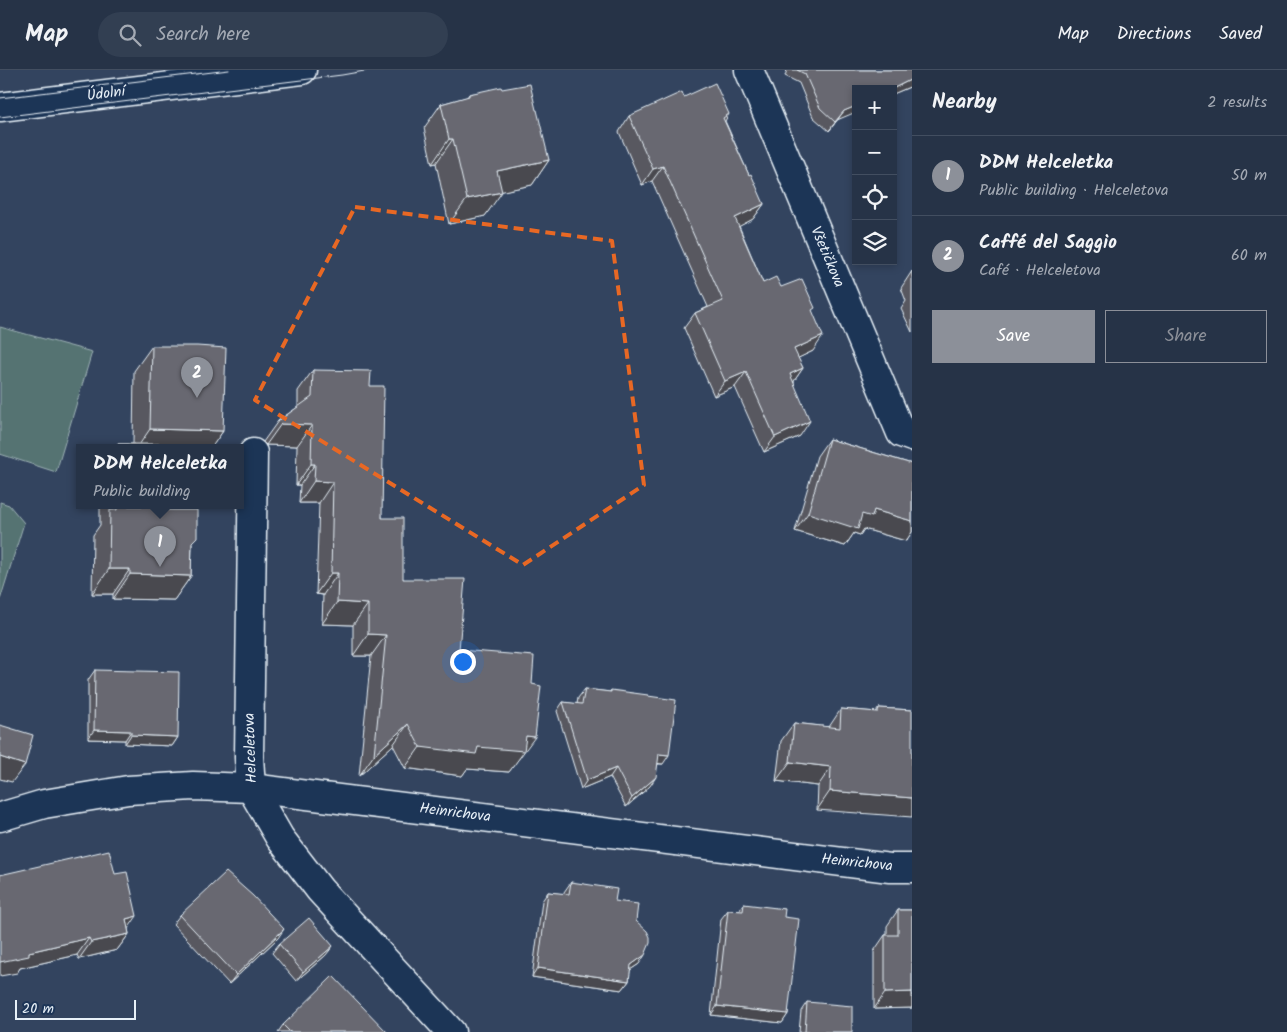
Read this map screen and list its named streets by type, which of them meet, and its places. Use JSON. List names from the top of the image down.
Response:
{
  "streets": {
    "street": [
      "Údolní",
      "Všetičkova",
      "Helceletova",
      "Heinrichova"
    ]
  },
  "crossings": [
    ["Helceletova", "Heinrichova"]
  ],
  "scale_bar": "20 m",
  "page": {
    "header": "Map",
    "search": "Search here",
    "nav": ["Map", "Directions", "Saved"],
    "heading": ["Nearby", "2 results"],
    "map_buttons": ["+", "−"],
    "list": [
      {
        "mark": "1",
        "name": "DDM Helceletka",
        "note": "Public building · Helceletova",
        "value": "50 m"
      },
      {
        "mark": "2",
        "name": "Caffé del Saggio",
        "note": "Café · Helceletova",
        "value": "60 m"
      }
    ],
    "buttons": ["Save", "Share"],
    "pins": ["2", "1"],
    "popup": ["DDM Helceletka", "Public building"],
    "scale": "20 m"
  }
}
